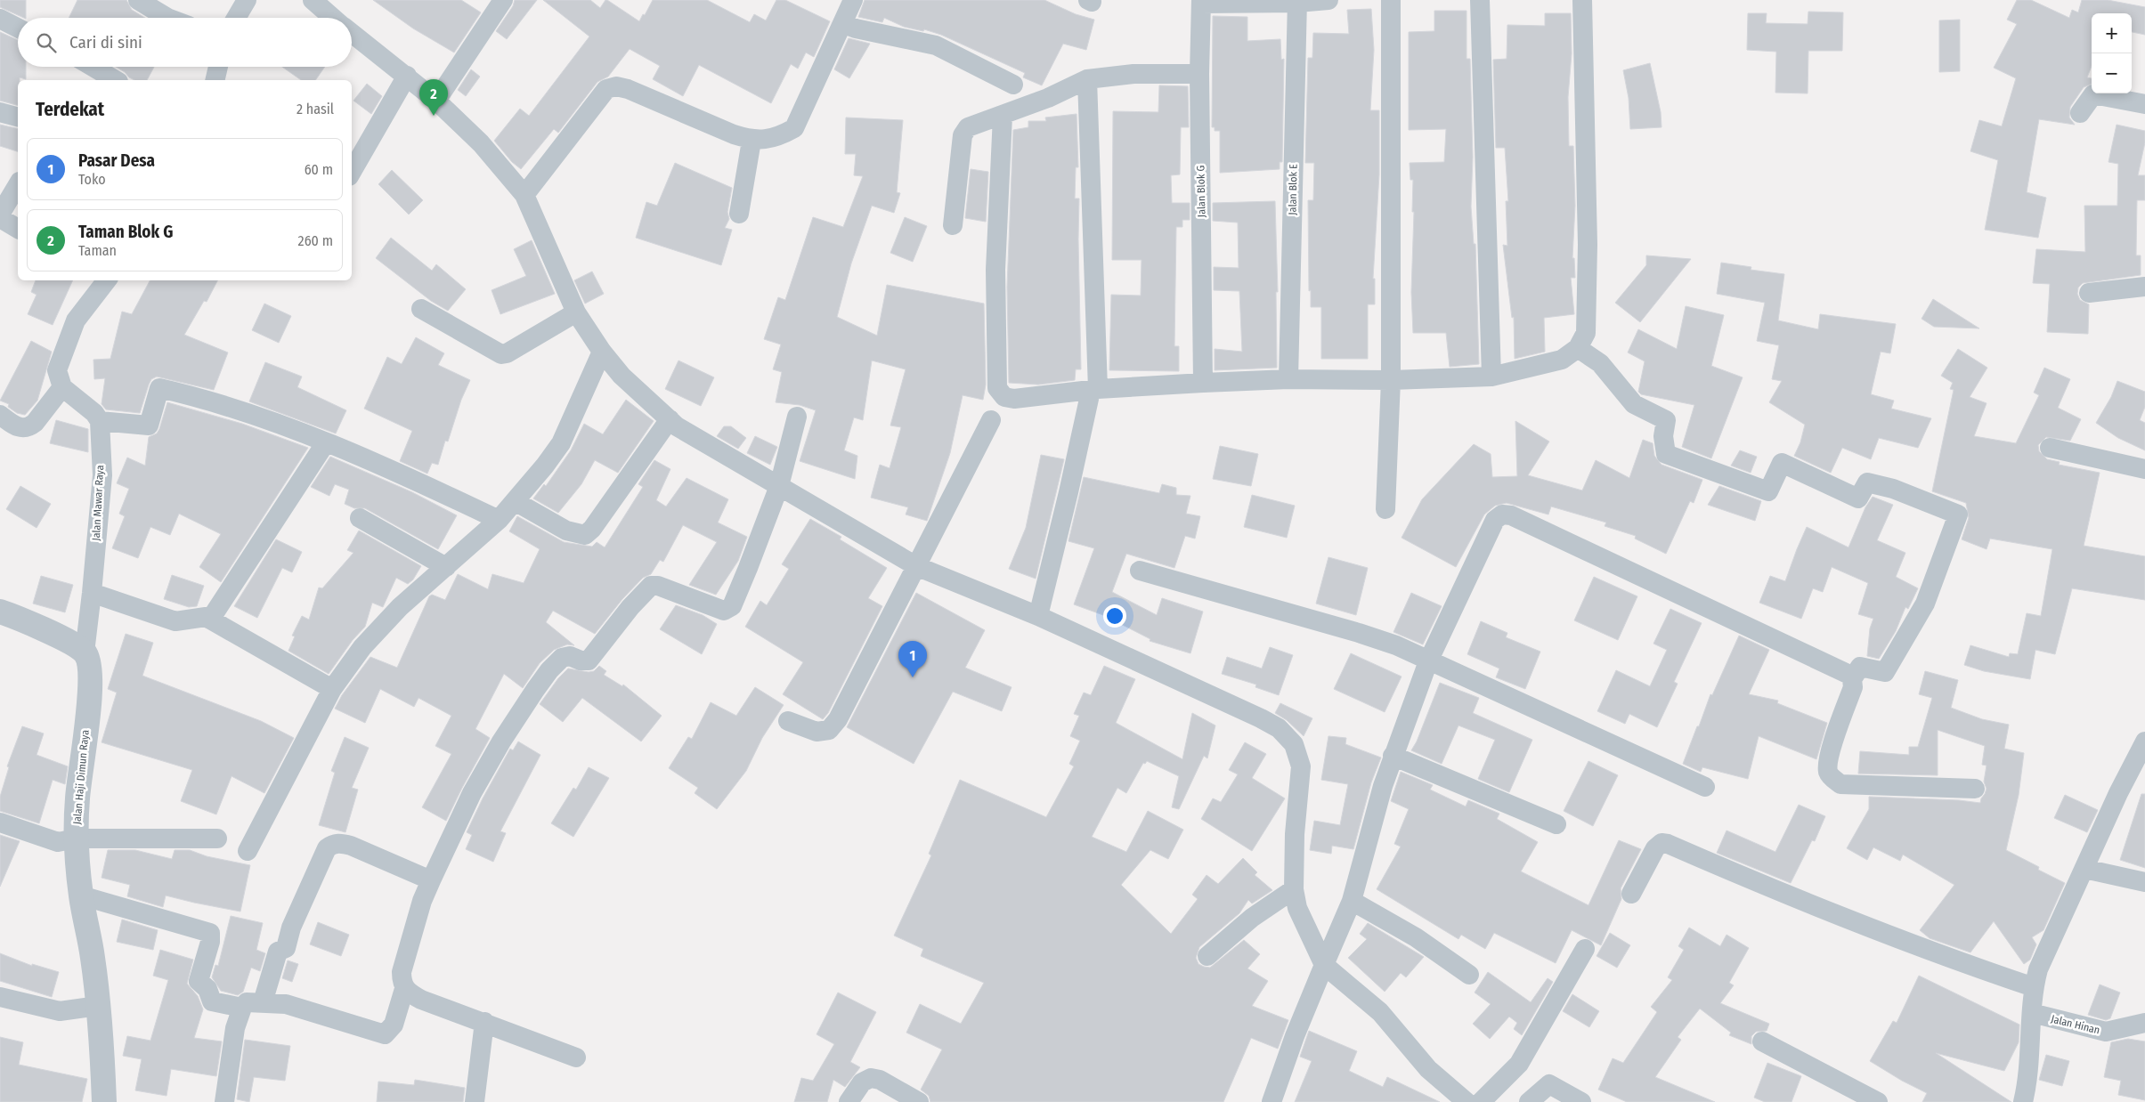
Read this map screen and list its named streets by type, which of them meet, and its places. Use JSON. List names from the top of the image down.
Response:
{
  "streets": {
    "street": [
      "Jalan Blok E",
      "Jalan Blok G",
      "Jalan Mawar Raya",
      "Jalan Haji Dimun Raya",
      "Jalan Hinan"
    ]
  },
  "crossings": [
    ["Jalan Mawar Raya", "Jalan Haji Dimun Raya"]
  ],
  "page": {
    "map_buttons": ["+", "−"],
    "search": "Cari di sini",
    "pins": ["2", "1"],
    "heading": ["Terdekat", "2 hasil"],
    "list": [
      {
        "mark": "1",
        "name": "Pasar Desa",
        "note": "Toko",
        "value": "60 m"
      },
      {
        "mark": "2",
        "name": "Taman Blok G",
        "note": "Taman",
        "value": "260 m"
      }
    ]
  }
}
